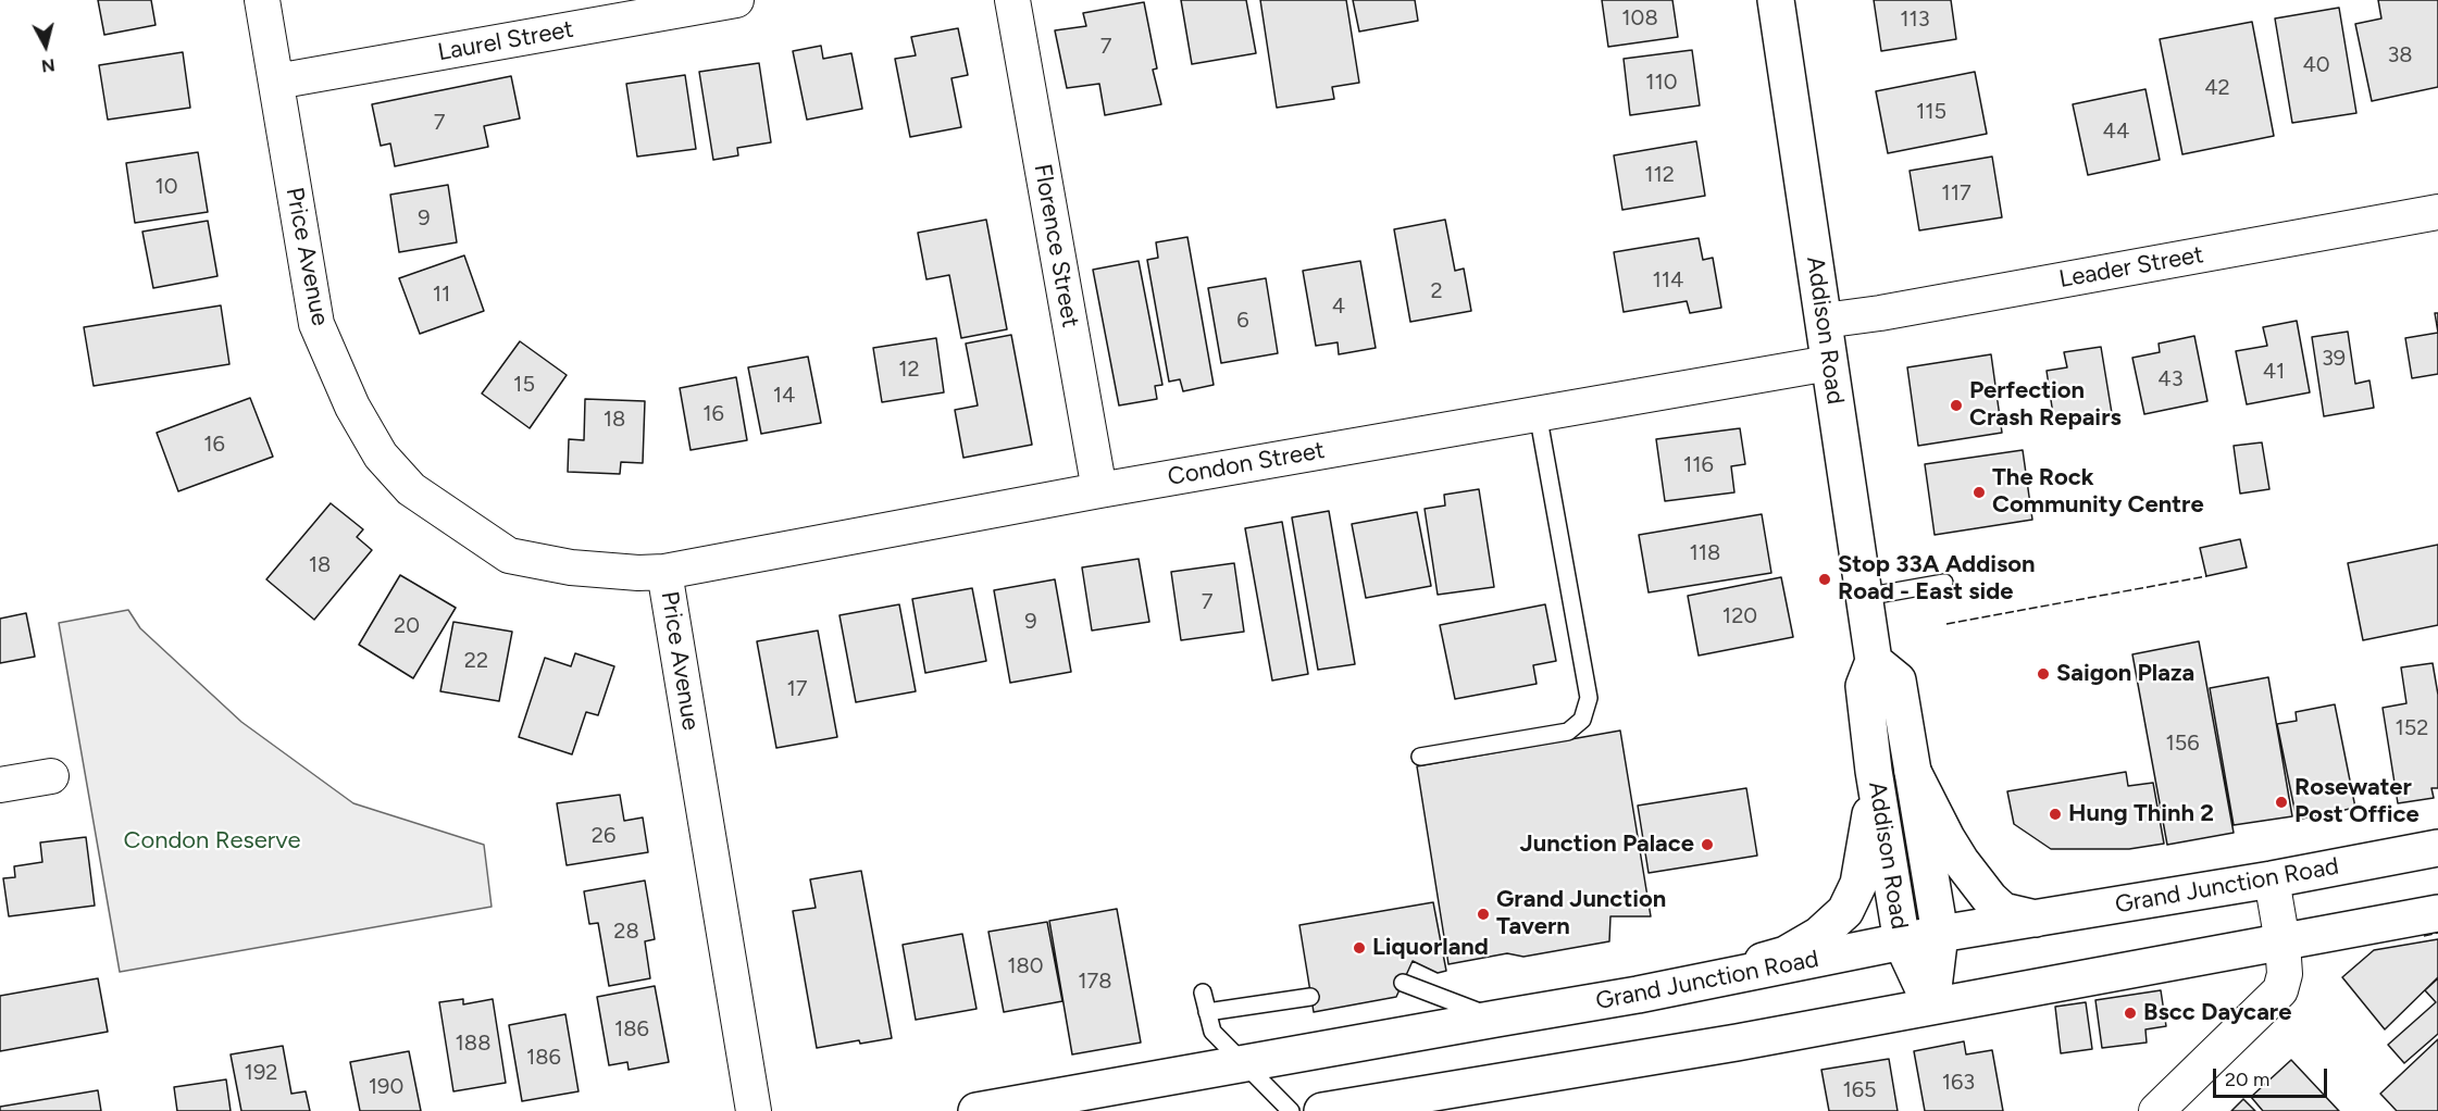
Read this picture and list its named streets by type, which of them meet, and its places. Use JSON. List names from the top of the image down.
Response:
{
  "streets": {
    "main road": ["Addison Road", "Grand Junction Road"],
    "street": [
      "Laurel Street",
      "Florence Street",
      "Price Avenue",
      "Leader Street",
      "Condon Street"
    ]
  },
  "crossings": [
    ["Laurel Street", "Price Avenue"],
    ["Florence Street", "Condon Street"],
    ["Price Avenue", "Condon Street"],
    ["Leader Street", "Addison Road"],
    ["Addison Road", "Condon Street"],
    ["Addison Road", "Grand Junction Road"]
  ],
  "parks": ["Condon Reserve"],
  "places": [
    "Perfection Crash Repairs",
    "The Rock Community Centre",
    "Stop 33A Addison Road - East side",
    "Saigon Plaza",
    "Rosewater Post Office",
    "Hung Thinh 2",
    "Junction Palace",
    "Grand Junction Tavern",
    "Liquorland",
    "Bscc Daycare"
  ],
  "house_numbers": [
    "108",
    "113",
    "7",
    "38",
    "40",
    "110",
    "42",
    "115",
    "7",
    "44",
    "112",
    "10",
    "117",
    "9",
    "114",
    "2",
    "11",
    "4",
    "6",
    "39",
    "12",
    "41",
    "43",
    "15",
    "14",
    "16",
    "18",
    "16",
    "116",
    "118",
    "18",
    "7",
    "120",
    "9",
    "20",
    "22",
    "17",
    "152",
    "156",
    "26",
    "28",
    "180",
    "178",
    "186",
    "188",
    "186",
    "192",
    "163",
    "190",
    "165"
  ],
  "scale_bar": "20 m",
  "north": "bottom"
}
